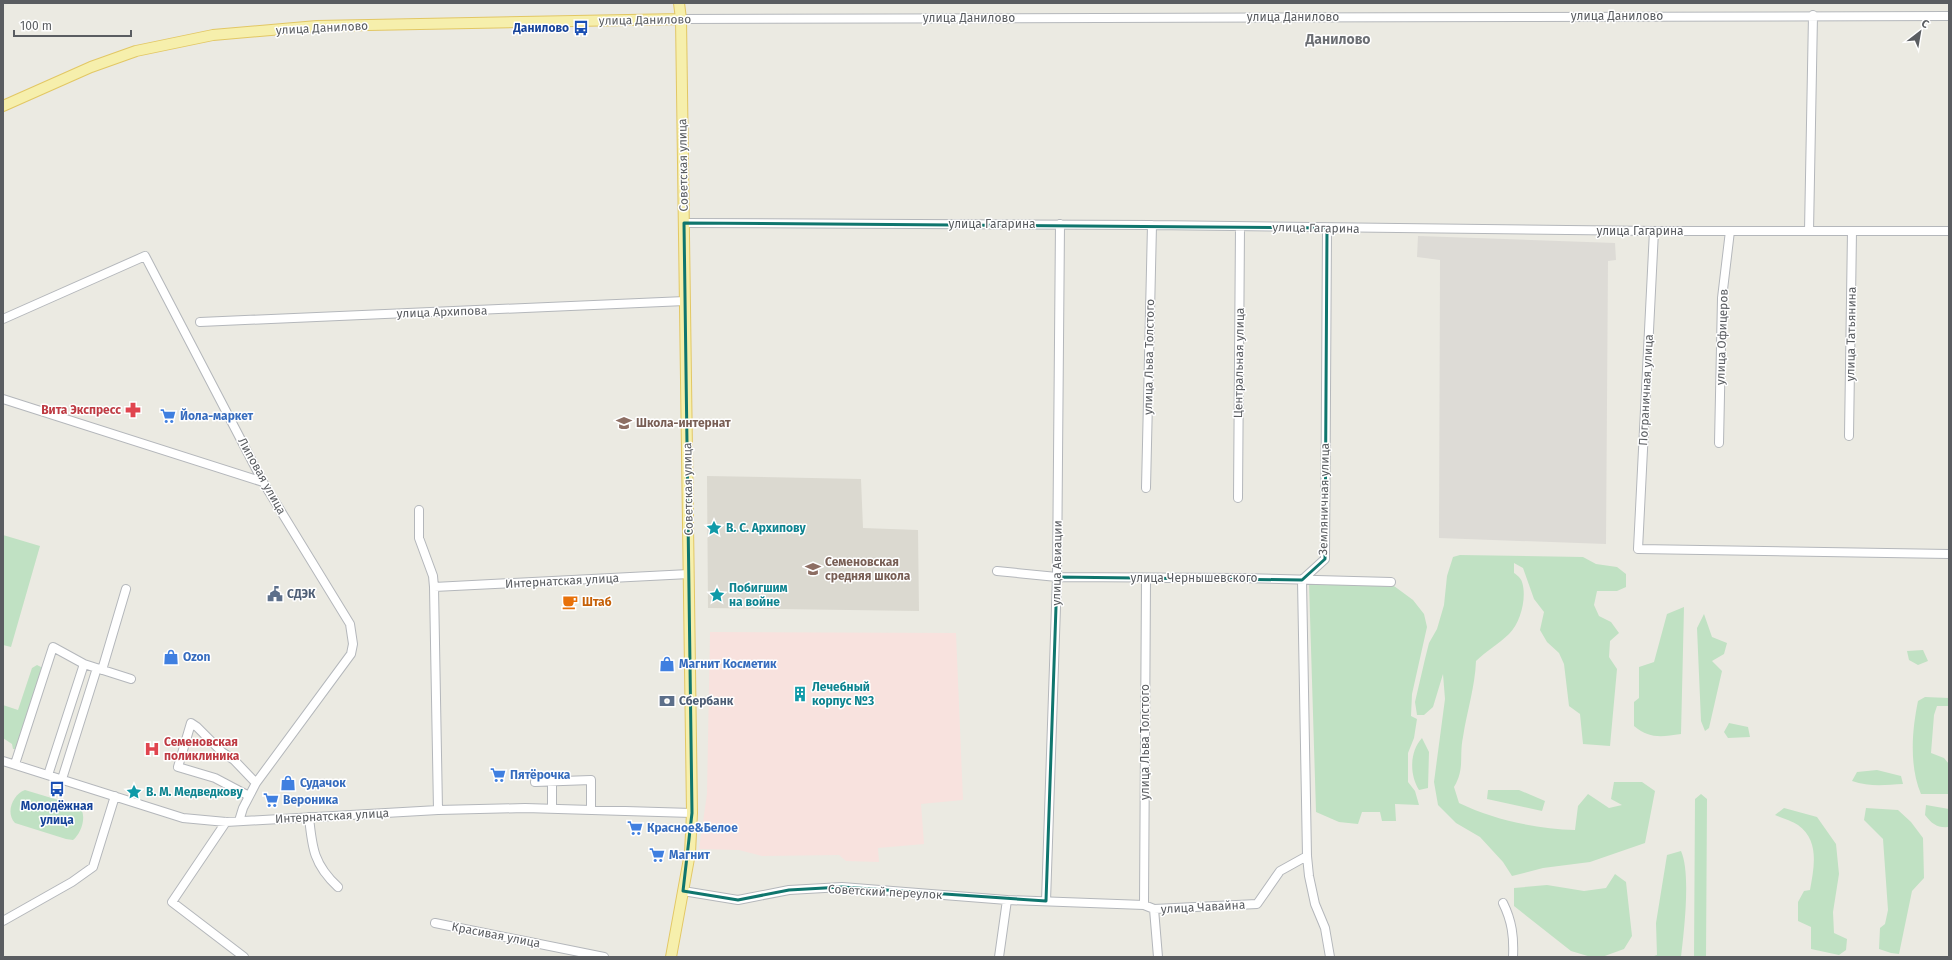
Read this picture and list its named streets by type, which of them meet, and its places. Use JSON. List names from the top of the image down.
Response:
{
  "streets": {
    "main road": ["улица Данилово", "Советская улица"],
    "street": [
      "улица Гагарина",
      "улица Архипова",
      "улица Татьянина",
      "улица Офицеров",
      "улица Льва Толстого",
      "Центральная улица",
      "Пограничная улица",
      "Липовая улица",
      "Земляничная улица",
      "улица Авиации",
      "улица Чернышевского",
      "Интернатская улица",
      "Советский переулок",
      "улица Чавайна",
      "Красивая улица"
    ]
  },
  "crossings": [
    ["улица Данилово", "Советская улица"],
    ["Советская улица", "улица Гагарина"],
    ["Советская улица", "улица Архипова"],
    ["Советская улица", "Интернатская улица"],
    ["Советская улица", "Советский переулок"],
    ["улица Гагарина", "улица Татьянина"],
    ["улица Гагарина", "улица Офицеров"],
    ["улица Гагарина", "улица Льва Толстого"],
    ["улица Гагарина", "Центральная улица"],
    ["улица Гагарина", "Пограничная улица"],
    ["улица Гагарина", "Земляничная улица"],
    ["улица Гагарина", "улица Авиации"],
    ["улица Льва Толстого", "улица Чернышевского"],
    ["улица Льва Толстого", "улица Чавайна"],
    ["Липовая улица", "Интернатская улица"],
    ["Земляничная улица", "улица Чернышевского"],
    ["улица Авиации", "улица Чернышевского"],
    ["улица Авиации", "улица Чавайна"],
    ["Советский переулок", "улица Чавайна"]
  ],
  "districts": ["Данилово"],
  "places": {
    "bus stop": ["Данилово", "Молодёжная улица"],
    "pharmacy": ["Вита Экспресс"],
    "supermarket": [
      "Йола-маркет",
      "Пятёрочка",
      "Вероника",
      "Красное&Белое",
      "Магнит"
    ],
    "school or university": ["Школа-интернат", "Семеновская средняя школа"],
    "place": ["В. С. Архипову", "Побигшим на войне", "В. М. Медведкову"],
    "public building": ["СДЭК"],
    "cafe": ["Штаб"],
    "shop": ["Ozon", "Магнит Косметик", "Судачок"],
    "building": ["Лечебный корпус №3"],
    "bank": ["Сбербанк"],
    "hospital": ["Семеновская поликлиника"]
  },
  "scale_bar": "100 m",
  "north": "top right"
}
